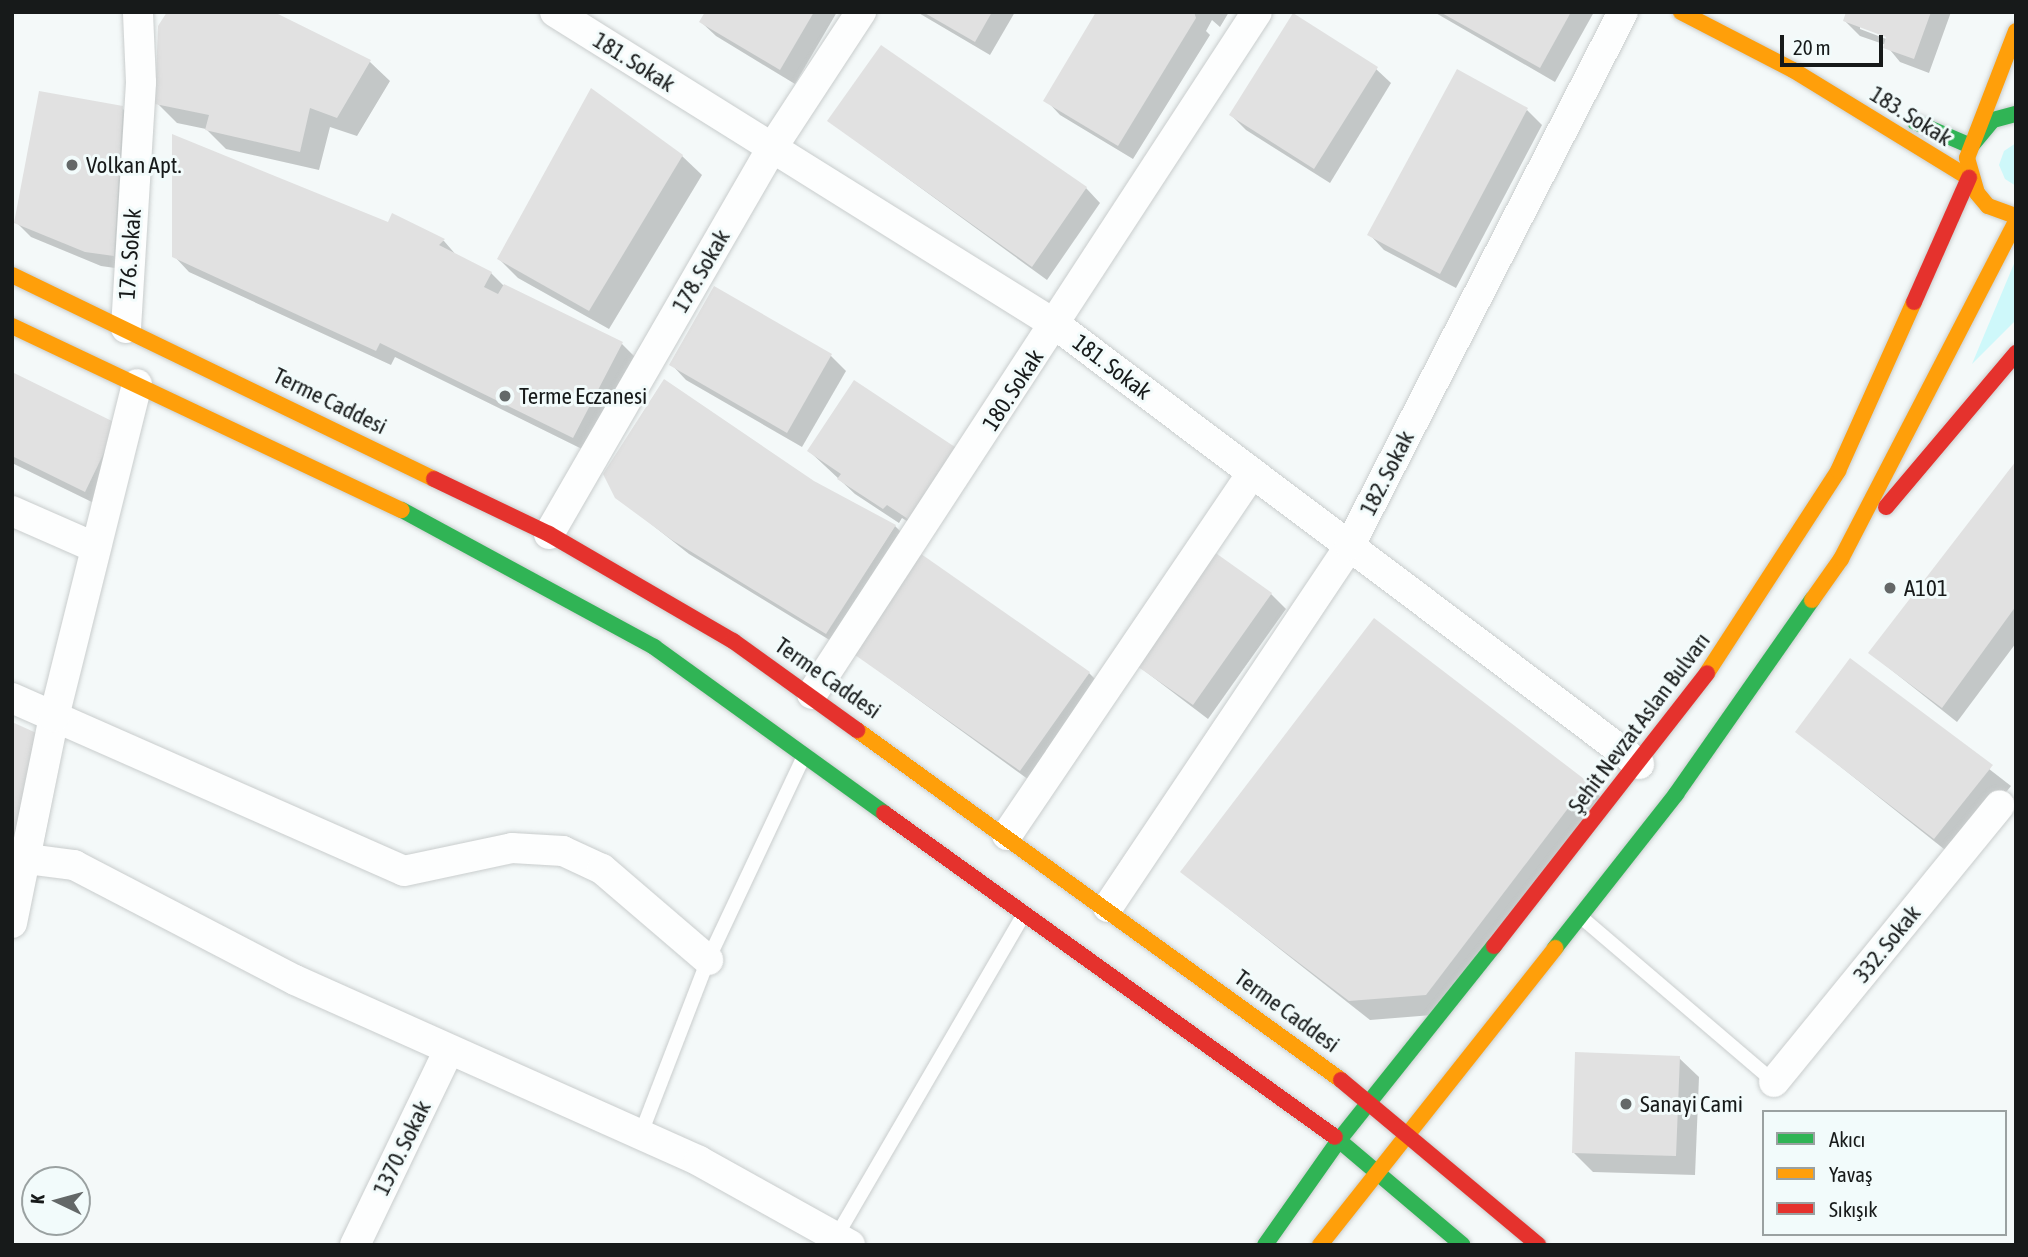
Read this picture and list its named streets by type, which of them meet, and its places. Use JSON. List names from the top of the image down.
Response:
{
  "streets": {
    "main road": ["183. Sokak", "Terme Caddesi", "Şehit Nevzat Aslan Bulvarı"],
    "street": [
      "181. Sokak",
      "176. Sokak",
      "178. Sokak",
      "180. Sokak",
      "182. Sokak",
      "332. Sokak",
      "1370. Sokak"
    ]
  },
  "crossings": [
    ["181. Sokak", "178. Sokak"],
    ["181. Sokak", "180. Sokak"],
    ["181. Sokak", "182. Sokak"],
    ["181. Sokak", "Şehit Nevzat Aslan Bulvarı"],
    ["183. Sokak", "Şehit Nevzat Aslan Bulvarı"],
    ["176. Sokak", "Terme Caddesi"],
    ["178. Sokak", "Terme Caddesi"],
    ["180. Sokak", "Terme Caddesi"],
    ["Terme Caddesi", "182. Sokak"],
    ["Terme Caddesi", "Şehit Nevzat Aslan Bulvarı"]
  ],
  "places": [
    "Volkan Apt.",
    "Terme Eczanesi",
    "A101",
    "Sanayi Cami"
  ],
  "legend": ["Akıcı", "Yavaş", "Sıkışık"],
  "scale_bar": "20 m",
  "north": "left"
}
